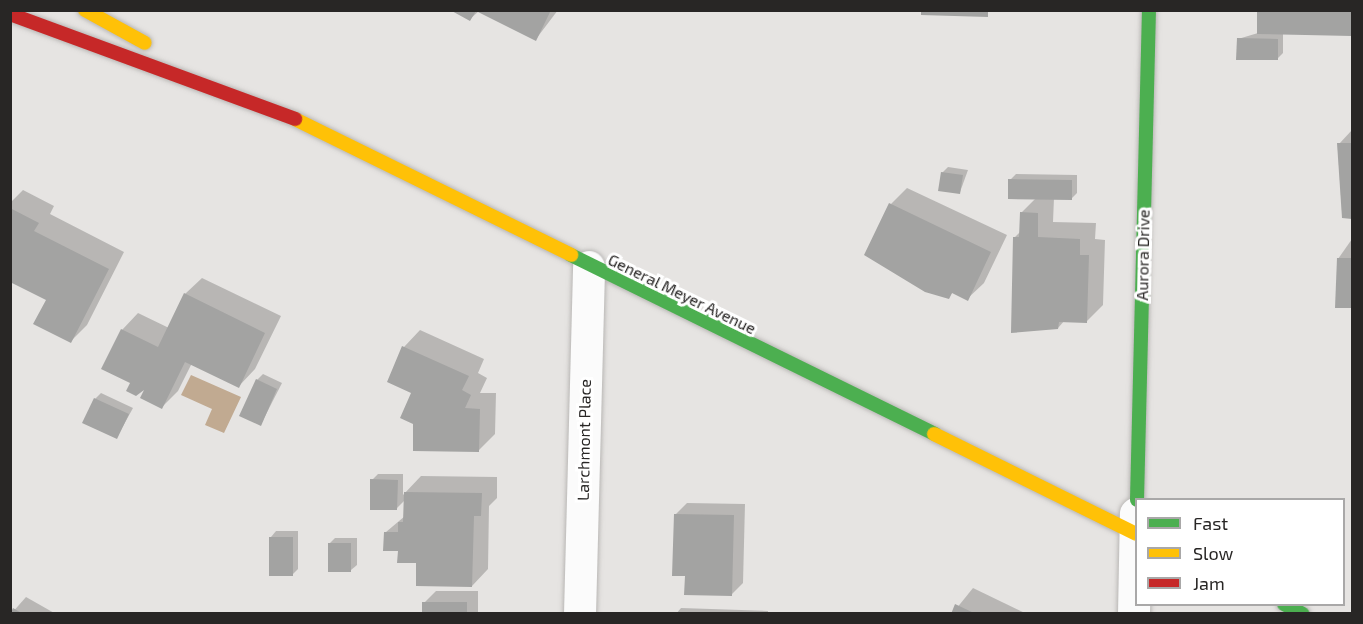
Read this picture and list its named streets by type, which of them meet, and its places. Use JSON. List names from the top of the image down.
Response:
{
  "streets": {
    "street": ["Aurora Drive", "General Meyer Avenue", "Larchmont Place"]
  },
  "crossings": [
    ["General Meyer Avenue", "Larchmont Place"]
  ],
  "legend": ["Fast", "Slow", "Jam"]
}
